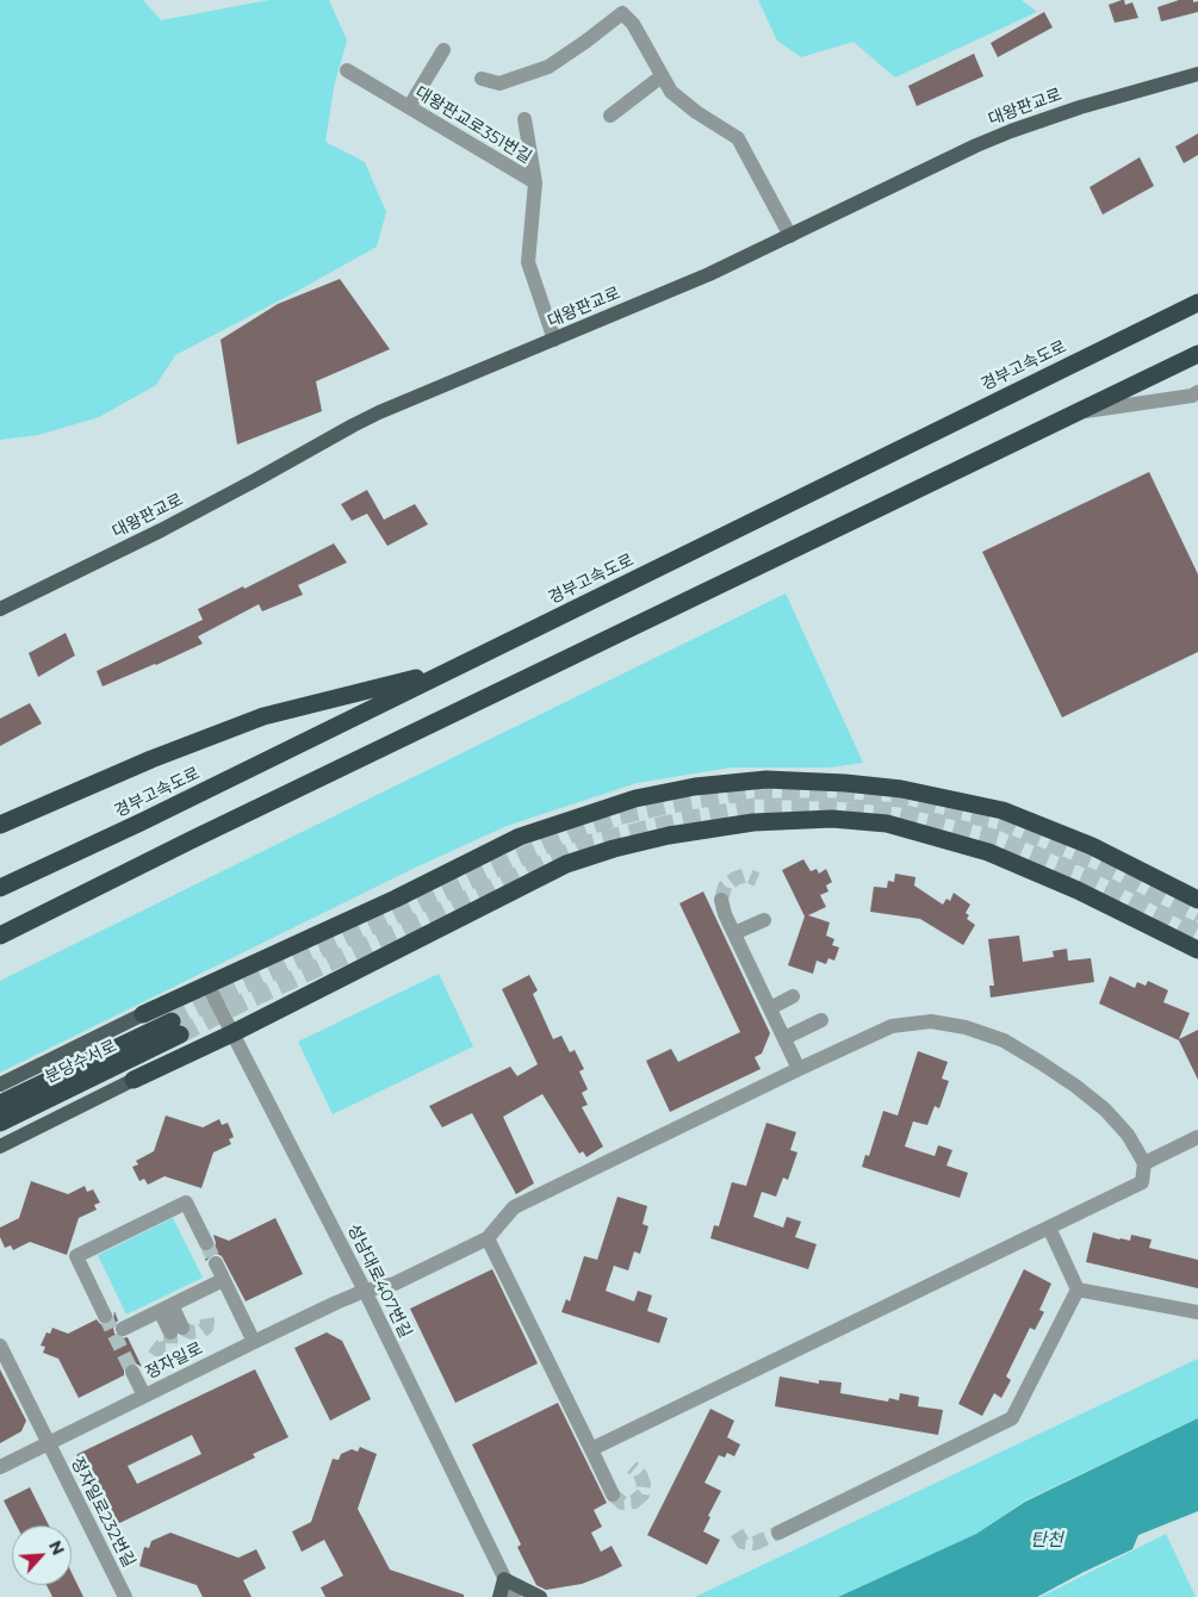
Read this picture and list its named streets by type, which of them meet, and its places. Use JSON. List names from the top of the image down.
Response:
{
  "streets": {
    "highway": ["경부고속도로", "분당수서로"],
    "main road": ["대왕판교로"],
    "street": [
      "대왕판교로351번길",
      "성남대로407번길",
      "정자일로",
      "정자일로232번길"
    ]
  },
  "crossings": [
    ["대왕판교로", "대왕판교로351번길"],
    ["성남대로407번길", "정자일로"],
    ["정자일로", "정자일로232번길"]
  ],
  "water": ["탄천"],
  "north": "top right"
}
